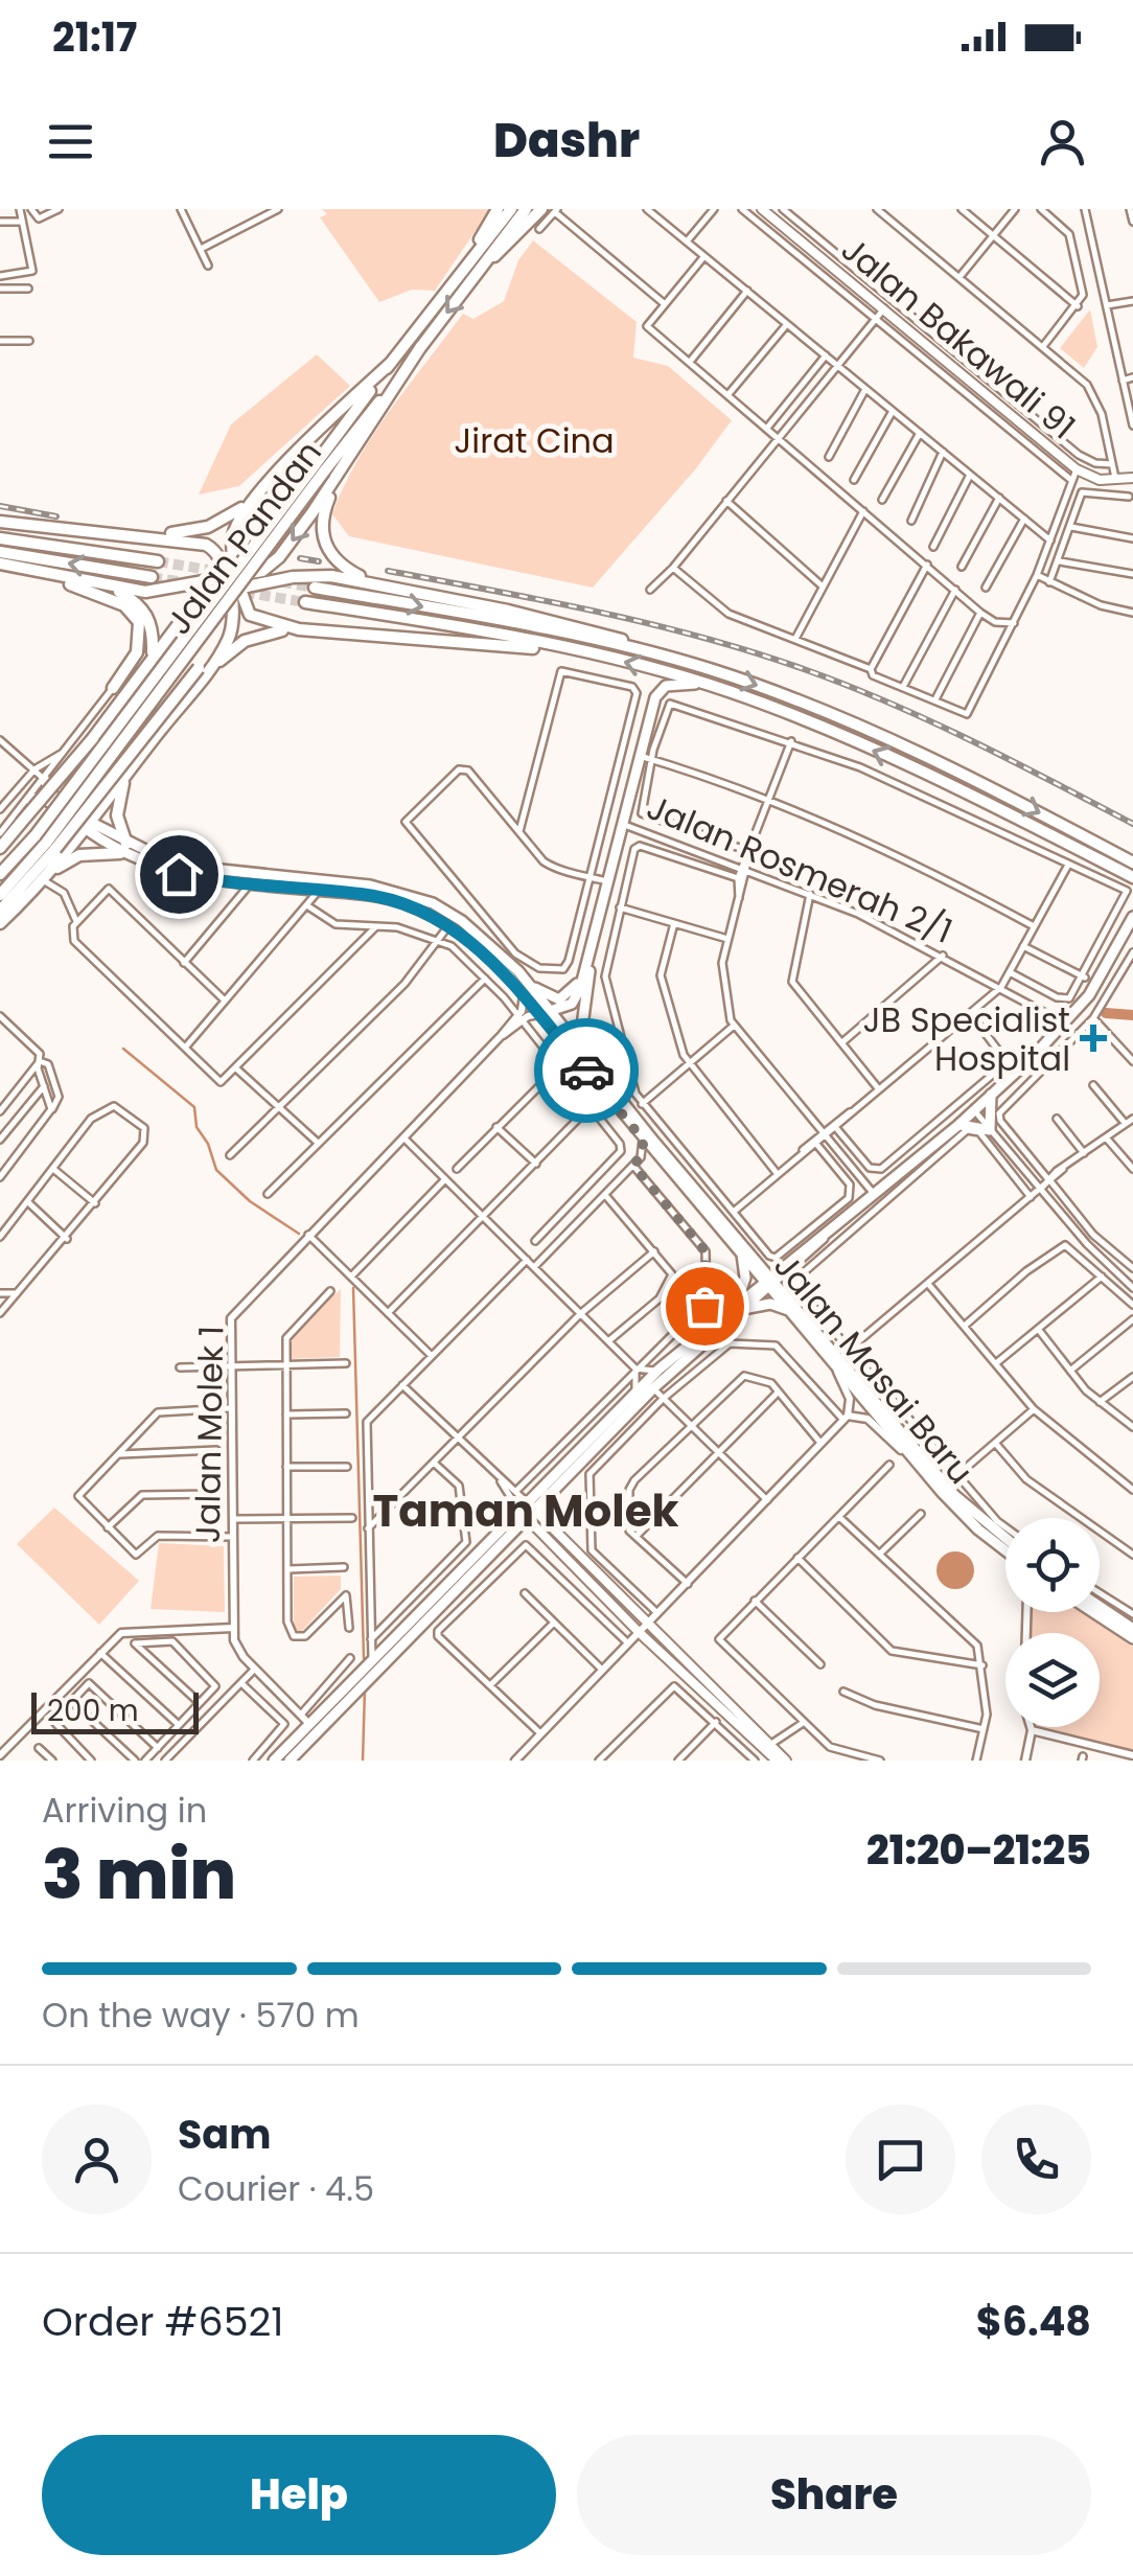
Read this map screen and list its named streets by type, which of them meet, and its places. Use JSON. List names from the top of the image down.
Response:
{
  "streets": {
    "highway": ["Jalan Pandan"],
    "main road": ["Jalan Bakawali 91", "Jalan Rosmerah 2/1", "Jalan Masai Baru"],
    "street": ["Jalan Molek 1"]
  },
  "crossings": [
    ["Jalan Rosmerah 2/1", "Jalan Masai Baru"],
    ["Jalan Rosmerah 2/1", "Jalan Molek 1"],
    ["Jalan Masai Baru", "Jalan Molek 1"]
  ],
  "districts": ["Taman Molek"],
  "parks": ["Jirat Cina"],
  "places": {
    "health": ["JB Specialist Hospital"]
  },
  "scale_bar": "200 m",
  "page": {
    "status": "21:17",
    "header": "Dashr",
    "scale": "200 m",
    "heading": ["3 min", "Arriving in", "21:20–21:25"],
    "panel": [
      "Sam",
      "Courier · 4.5",
      "Order #6521",
      "$6.48"
    ],
    "bar": "On the way · 570 m",
    "buttons": ["Help", "Share"]
  }
}
